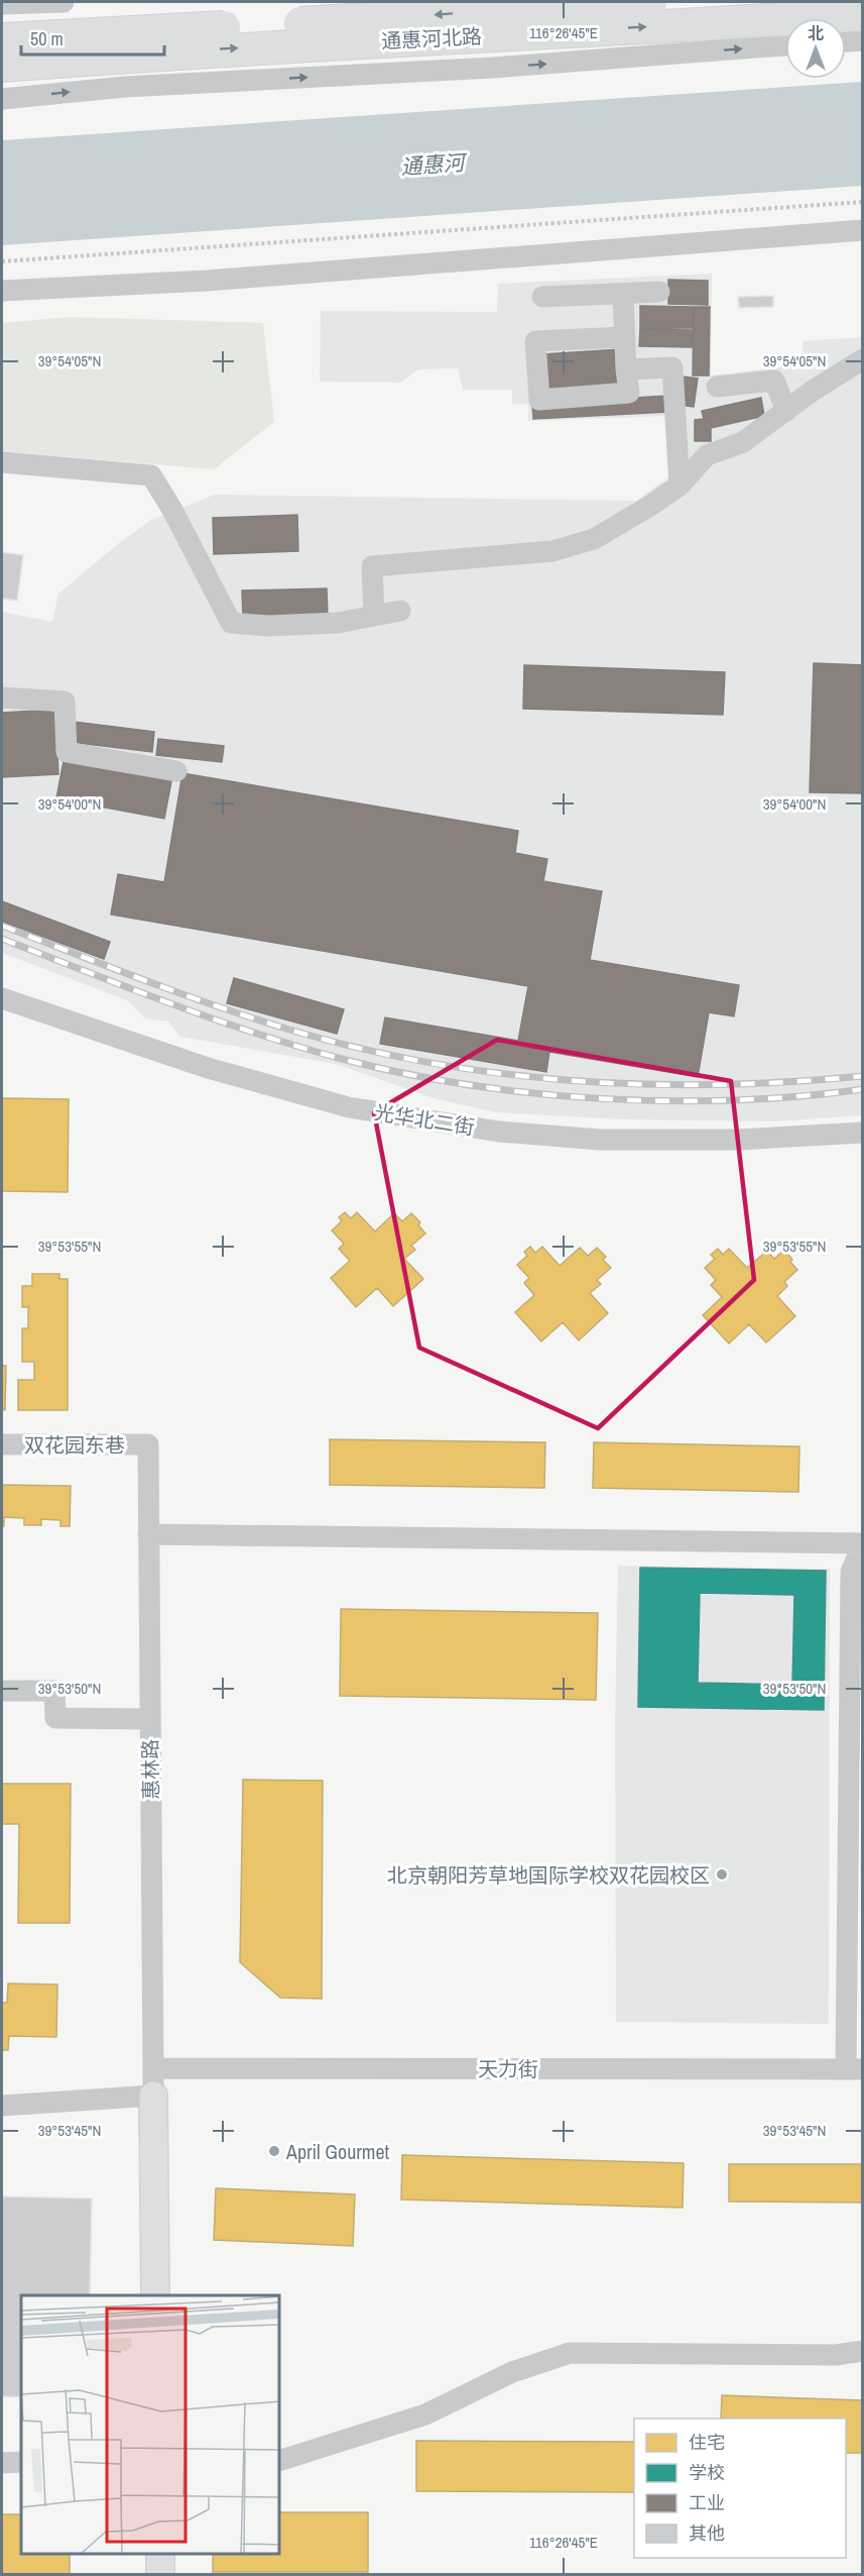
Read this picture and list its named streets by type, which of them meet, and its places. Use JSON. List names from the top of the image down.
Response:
{
  "streets": {
    "highway": ["通惠河北路"],
    "street": [
      "光华北二街",
      "双花园东巷",
      "惠林路",
      "天力街"
    ]
  },
  "crossings": [
    ["双花园东巷", "惠林路"],
    ["惠林路", "天力街"]
  ],
  "water": ["通惠河"],
  "places": ["北京朝阳芳草地国际学校双花园校区", "April Gourmet"],
  "legend": [
    "住宅",
    "学校",
    "工业",
    "其他"
  ],
  "scale_bar": "50 m",
  "north": "top",
  "coordinates": [
    "116°26'45\"E",
    "39°54'05\"N",
    "39°54'00\"N",
    "39°53'55\"N",
    "39°53'50\"N",
    "39°53'45\"N"
  ]
}
